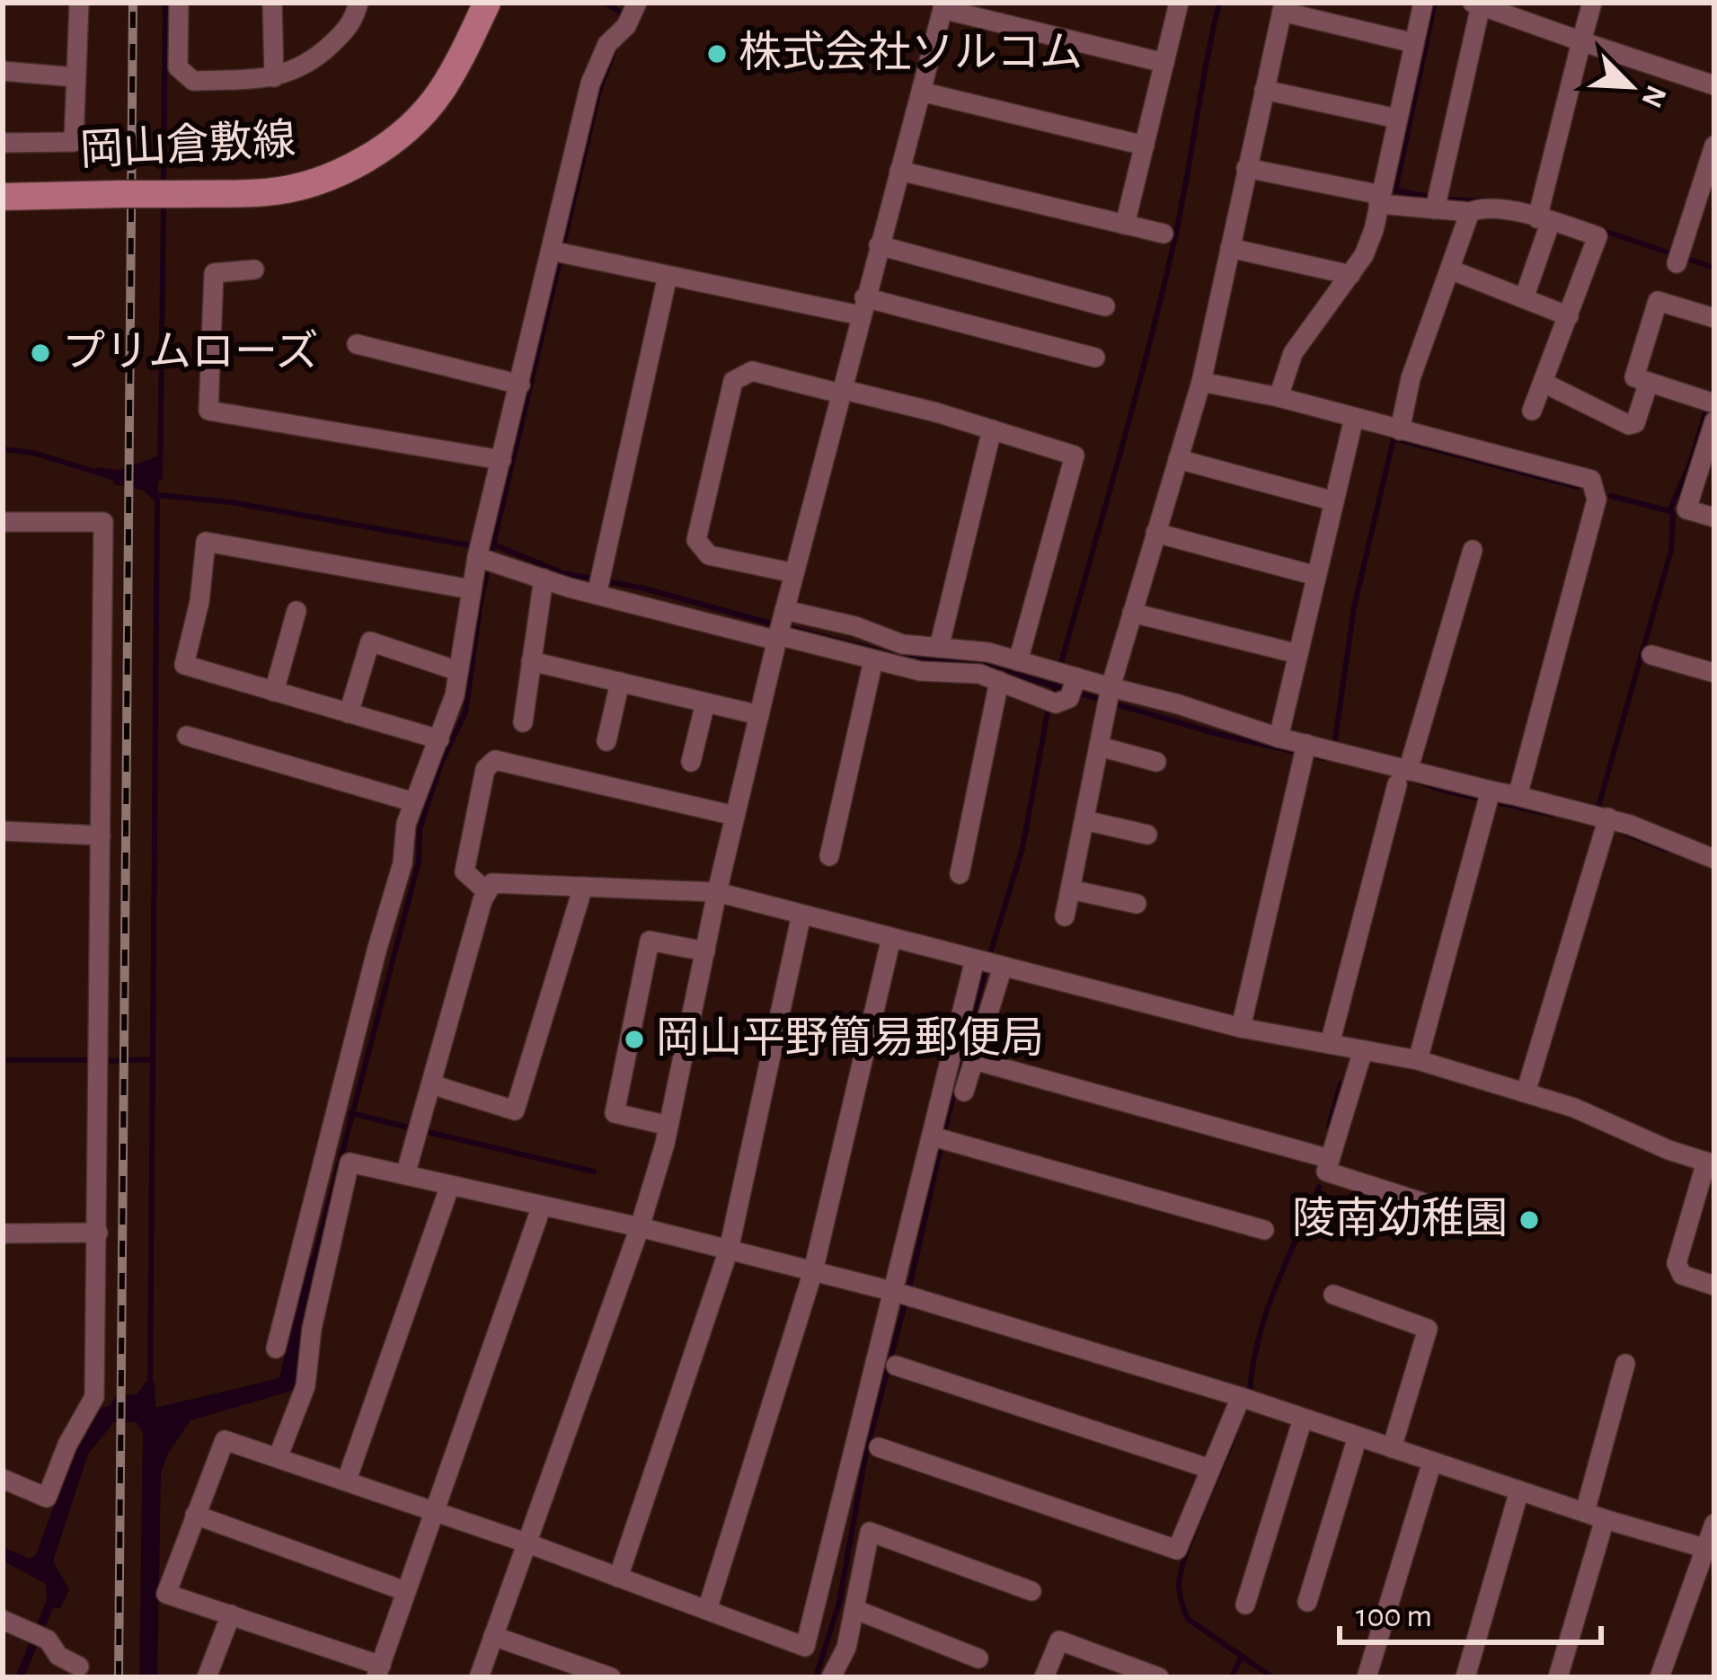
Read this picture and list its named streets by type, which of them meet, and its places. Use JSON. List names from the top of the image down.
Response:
{
  "streets": {
    "main road": ["岡山倉敷線"]
  },
  "places": [
    "株式会社ソルコム",
    "プリムローズ",
    "岡山平野簡易郵便局",
    "陵南幼稚園"
  ],
  "scale_bar": "100 m",
  "north": "bottom right"
}
